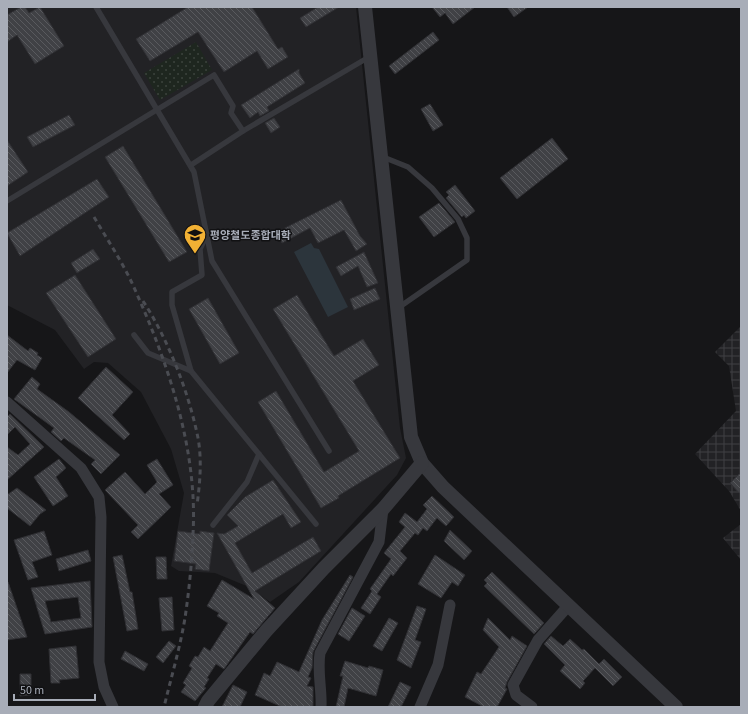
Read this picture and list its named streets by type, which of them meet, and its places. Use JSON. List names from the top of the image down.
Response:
{
  "places": {
    "school or university": ["평양철도종합대학"]
  },
  "scale_bar": "50 m"
}
